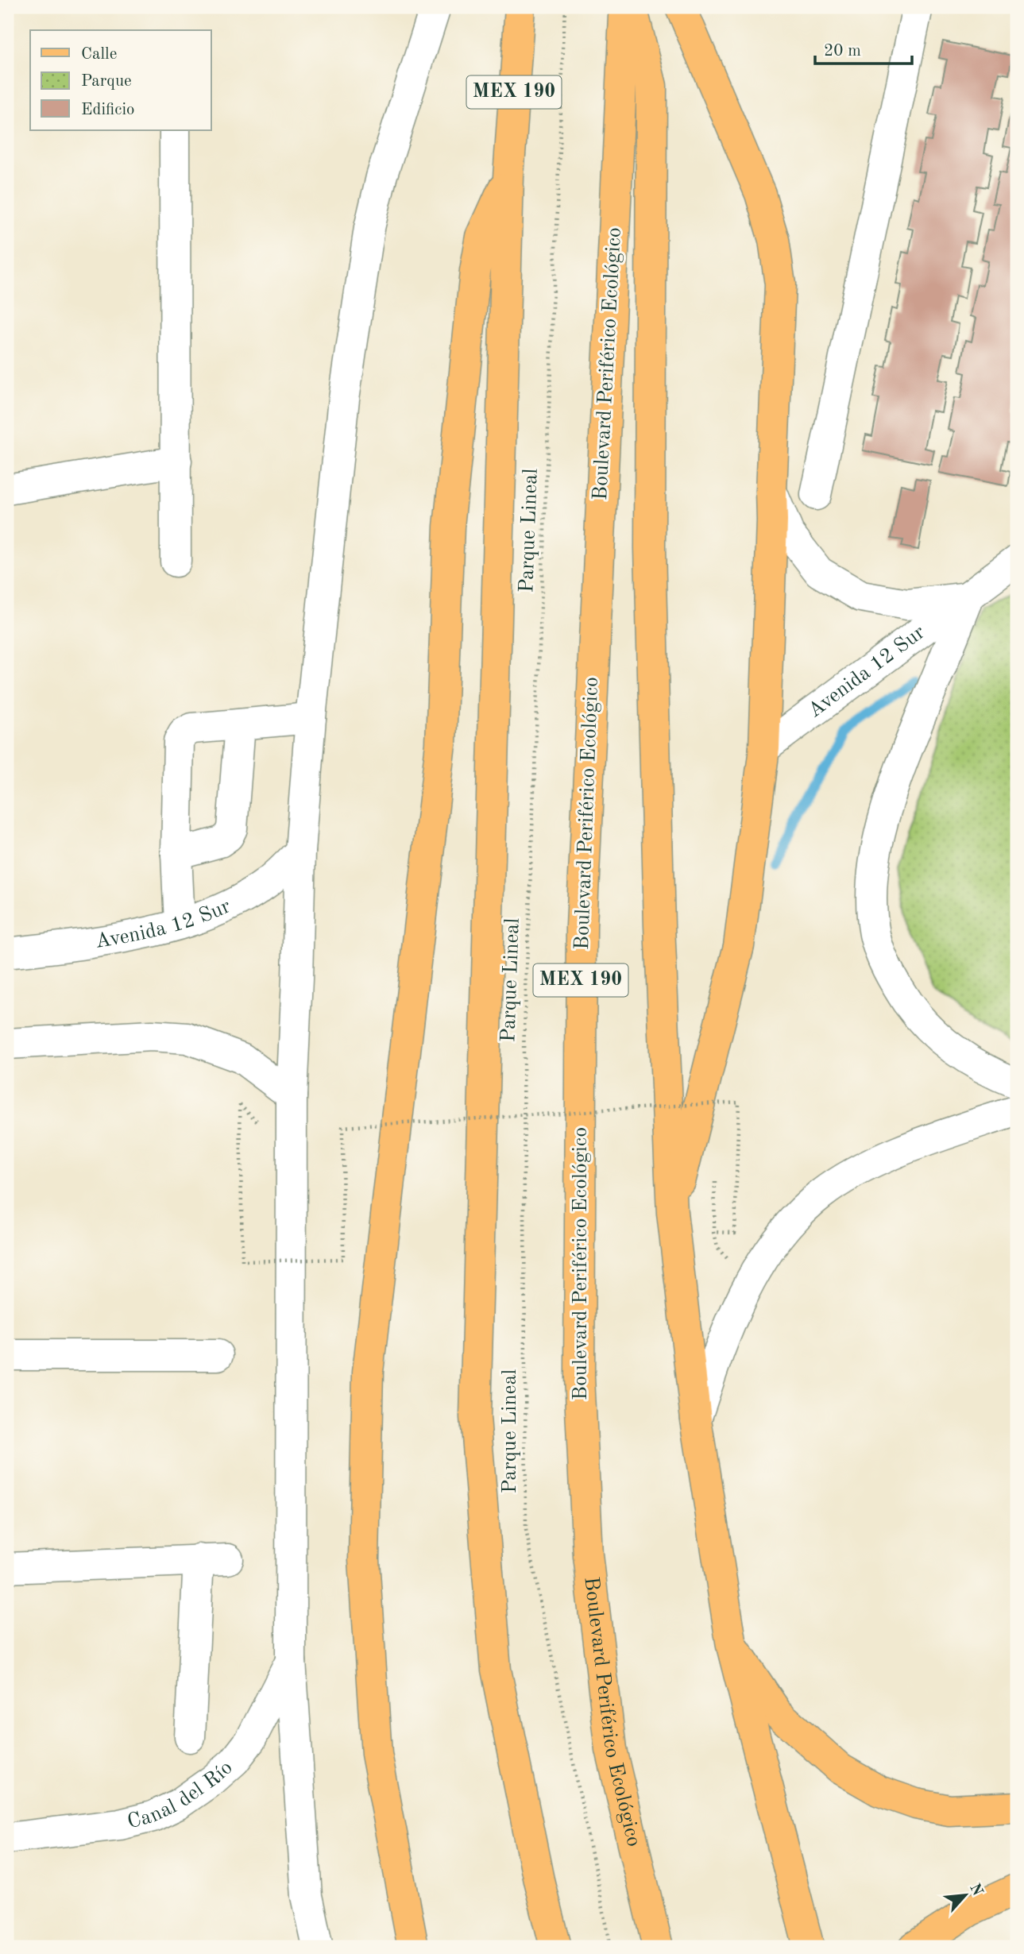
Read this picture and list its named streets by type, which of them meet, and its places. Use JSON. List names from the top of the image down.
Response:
{
  "streets": {
    "main road": ["MEX 190", "Boulevard Periférico Ecológico"],
    "street": ["Avenida 12 Sur", "Canal del Río"],
    "path": ["Parque Lineal"]
  },
  "legend": ["Calle", "Parque", "Edificio"],
  "scale_bar": "20 m",
  "north": "top right"
}
